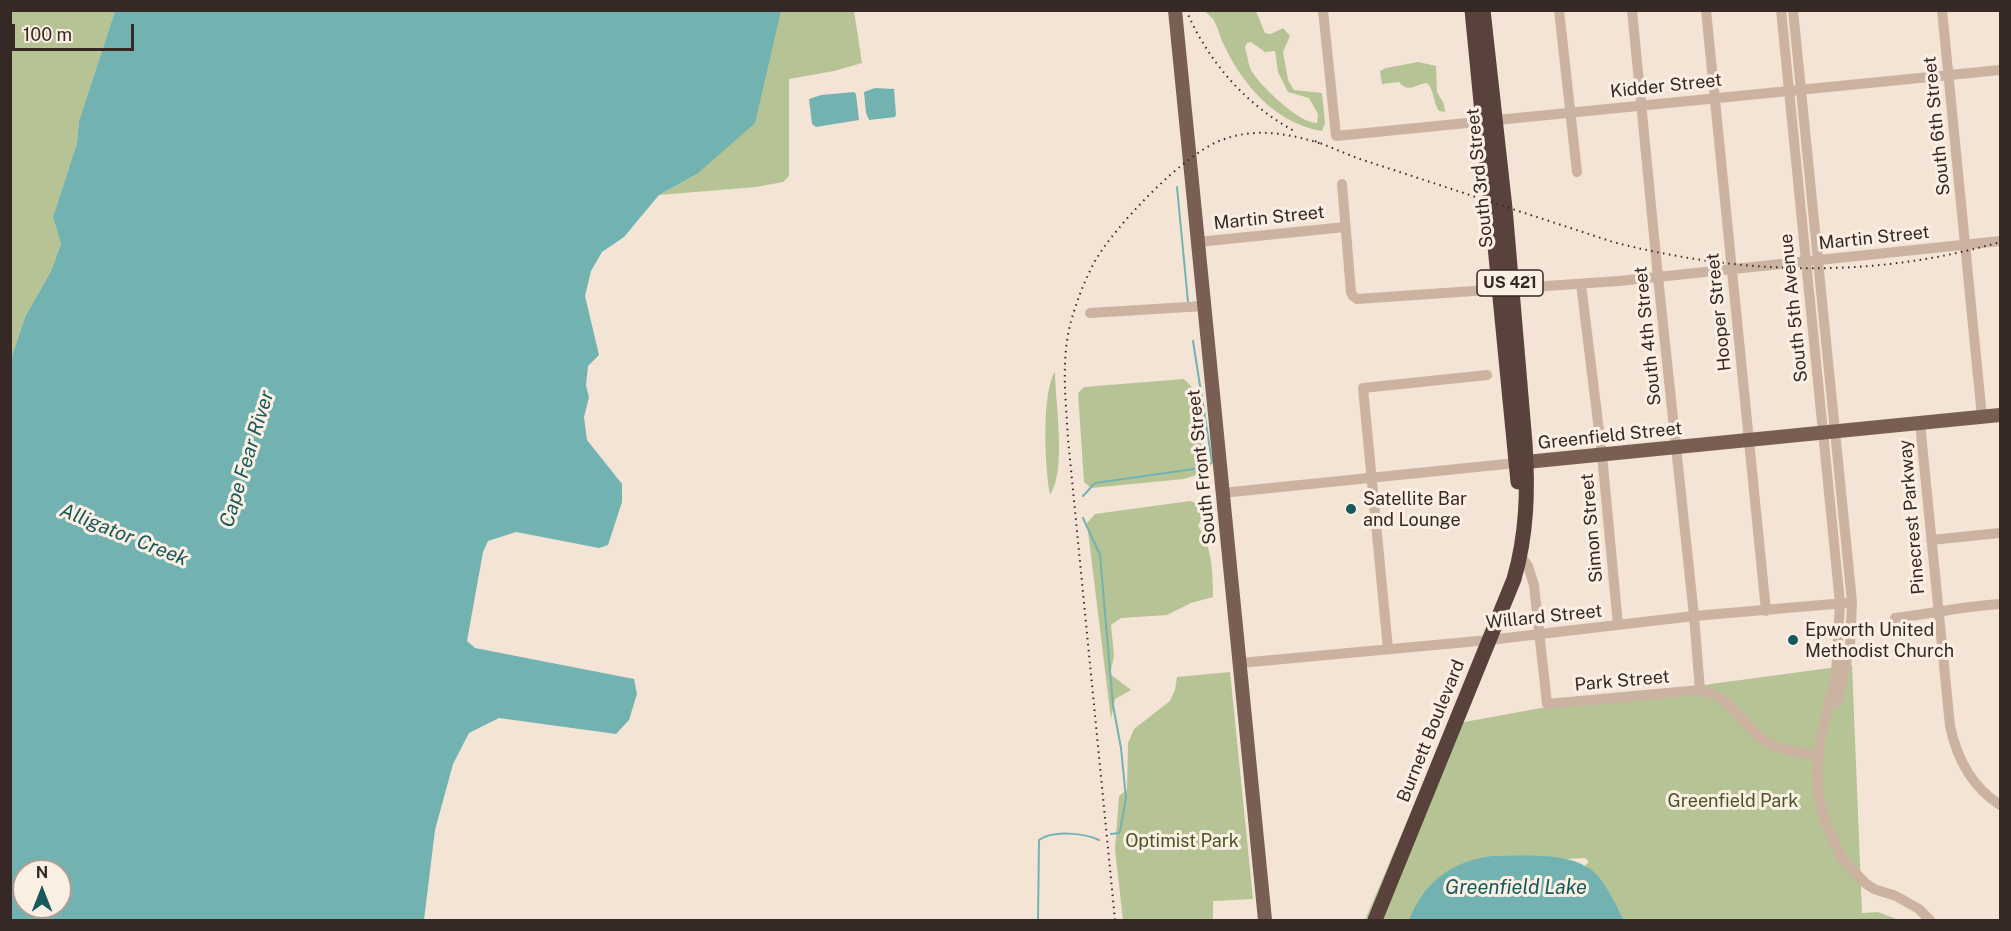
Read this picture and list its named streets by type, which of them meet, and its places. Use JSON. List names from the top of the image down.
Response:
{
  "streets": {
    "highway": ["South 3rd Street", "US 421", "Burnett Boulevard"],
    "main road": ["Greenfield Street", "South Front Street"],
    "street": [
      "Kidder Street",
      "South 6th Street",
      "Martin Street",
      "South 5th Avenue",
      "Hooper Street",
      "South 4th Street",
      "Pinecrest Parkway",
      "Simon Street",
      "Willard Street",
      "Park Street"
    ]
  },
  "crossings": [
    ["Kidder Street", "South 6th Street"],
    ["Kidder Street", "South 3rd Street"],
    ["Kidder Street", "South 5th Avenue"],
    ["Kidder Street", "Hooper Street"],
    ["Kidder Street", "South 4th Street"],
    ["South 6th Street", "Martin Street"],
    ["South 6th Street", "Greenfield Street"],
    ["South 3rd Street", "Martin Street"],
    ["South 3rd Street", "Greenfield Street"],
    ["South 3rd Street", "Burnett Boulevard"],
    ["Martin Street", "South 5th Avenue"],
    ["Martin Street", "Hooper Street"],
    ["Martin Street", "South 4th Street"],
    ["Martin Street", "South Front Street"],
    ["Martin Street", "Simon Street"],
    ["South 5th Avenue", "Greenfield Street"],
    ["South 5th Avenue", "Willard Street"],
    ["Hooper Street", "Greenfield Street"],
    ["Hooper Street", "Willard Street"],
    ["South 4th Street", "Greenfield Street"],
    ["South 4th Street", "Willard Street"],
    ["South 4th Street", "Park Street"],
    ["Greenfield Street", "South Front Street"],
    ["Greenfield Street", "Pinecrest Parkway"],
    ["Greenfield Street", "Simon Street"],
    ["South Front Street", "Willard Street"],
    ["Simon Street", "Willard Street"],
    ["Willard Street", "Park Street"],
    ["Willard Street", "Burnett Boulevard"]
  ],
  "water": ["Cape Fear River", "Alligator Creek", "Greenfield Lake"],
  "parks": ["Greenfield Park", "Optimist Park"],
  "places": ["Satellite Bar and Lounge", "Epworth United Methodist Church"],
  "scale_bar": "100 m",
  "north": "top"
}
